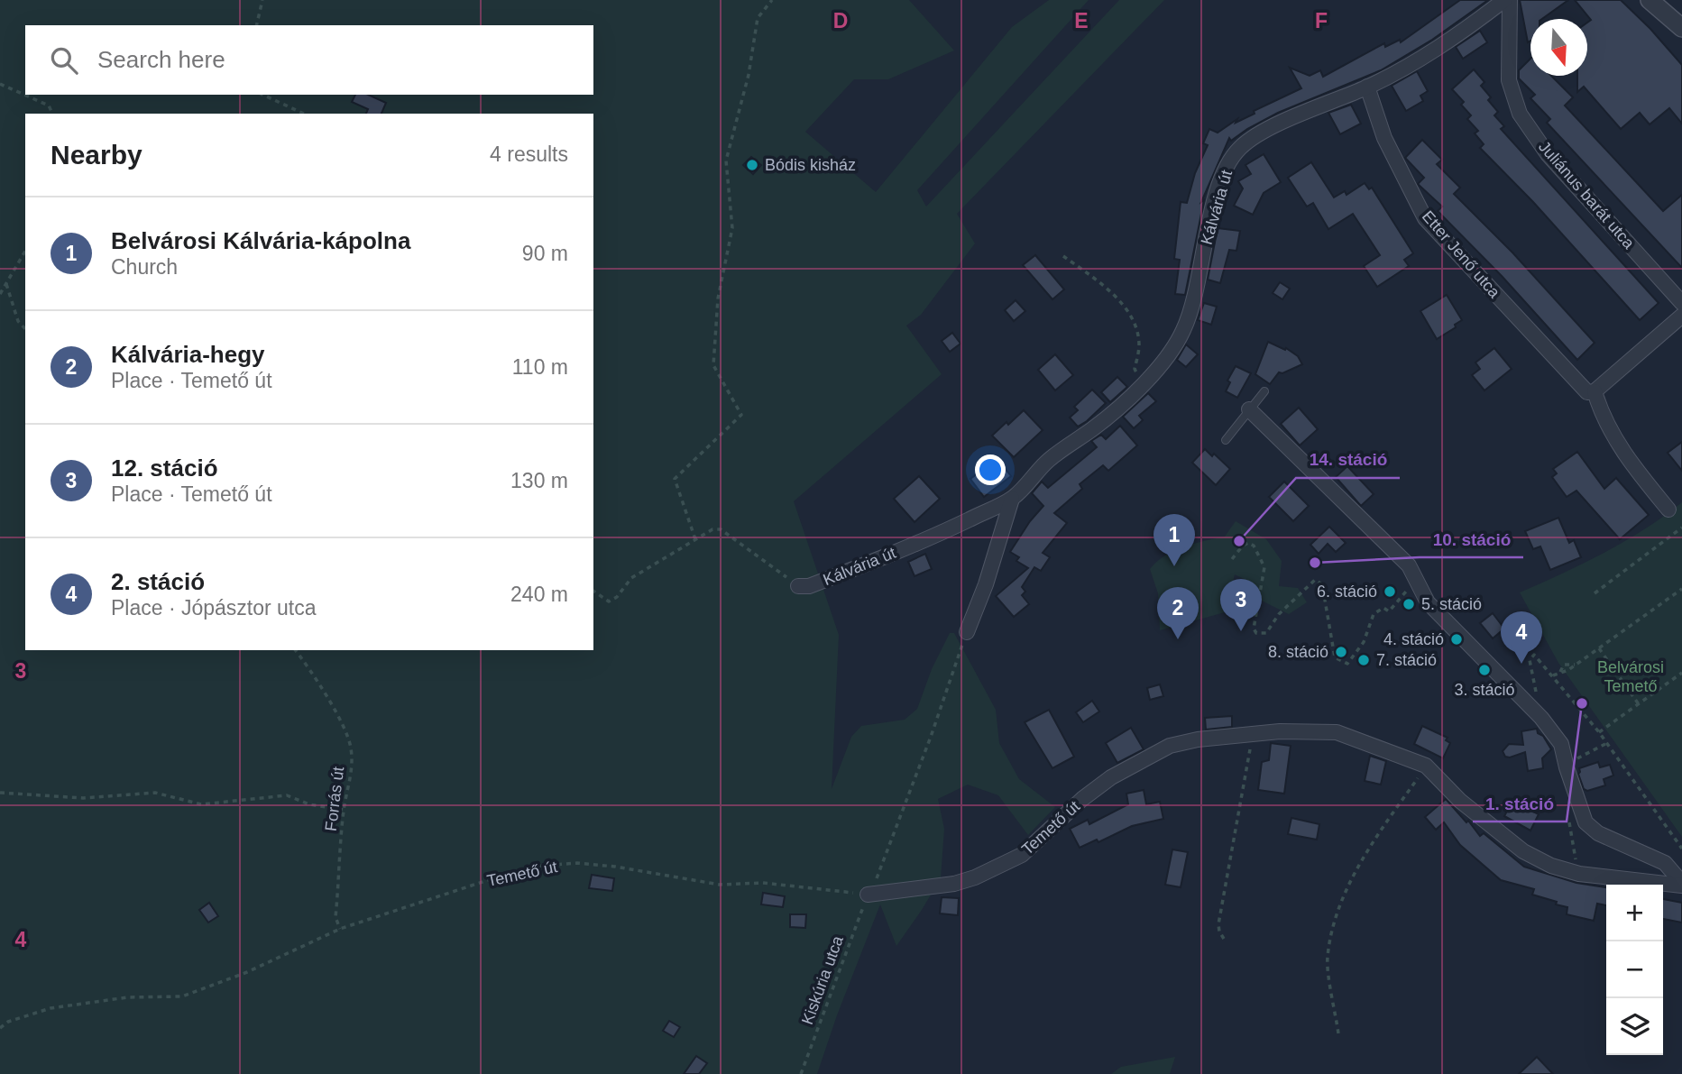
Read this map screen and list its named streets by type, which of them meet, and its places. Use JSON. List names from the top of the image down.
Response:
{
  "streets": {
    "street": [
      "Juliánus barát utca",
      "Kálvária út",
      "Etter Jenő utca",
      "Temető út"
    ],
    "path": ["Forrás út", "Kiskúria utca"]
  },
  "crossings": [
    ["Kálvária út", "Etter Jenő utca"],
    ["Kálvária út", "Kiskúria utca"],
    ["Forrás út", "Temető út"],
    ["Temető út", "Kiskúria utca"]
  ],
  "parks": ["Belvárosi Temető"],
  "places": [
    "Bódis kisház",
    "14. stáció",
    "10. stáció",
    "6. stáció",
    "5. stáció",
    "4. stáció",
    "8. stáció",
    "7. stáció",
    "3. stáció",
    "1. stáció"
  ],
  "north": "bottom",
  "page": {
    "search": "Search here",
    "heading": ["Nearby", "4 results"],
    "list": [
      {
        "mark": "1",
        "name": "Belvárosi Kálvária-kápolna",
        "note": "Church",
        "value": "90 m"
      },
      {
        "mark": "2",
        "name": "Kálvária-hegy",
        "note": "Place · Temető út",
        "value": "110 m"
      },
      {
        "mark": "3",
        "name": "12. stáció",
        "note": "Place · Temető út",
        "value": "130 m"
      },
      {
        "mark": "4",
        "name": "2. stáció",
        "note": "Place · Jópásztor utca",
        "value": "240 m"
      }
    ],
    "pins": [
      "1",
      "3",
      "2",
      "4"
    ],
    "map_buttons": ["+", "−"]
  },
  "grid": {
    "columns": ["D", "E", "F"],
    "rows": ["3", "4"]
  }
}
